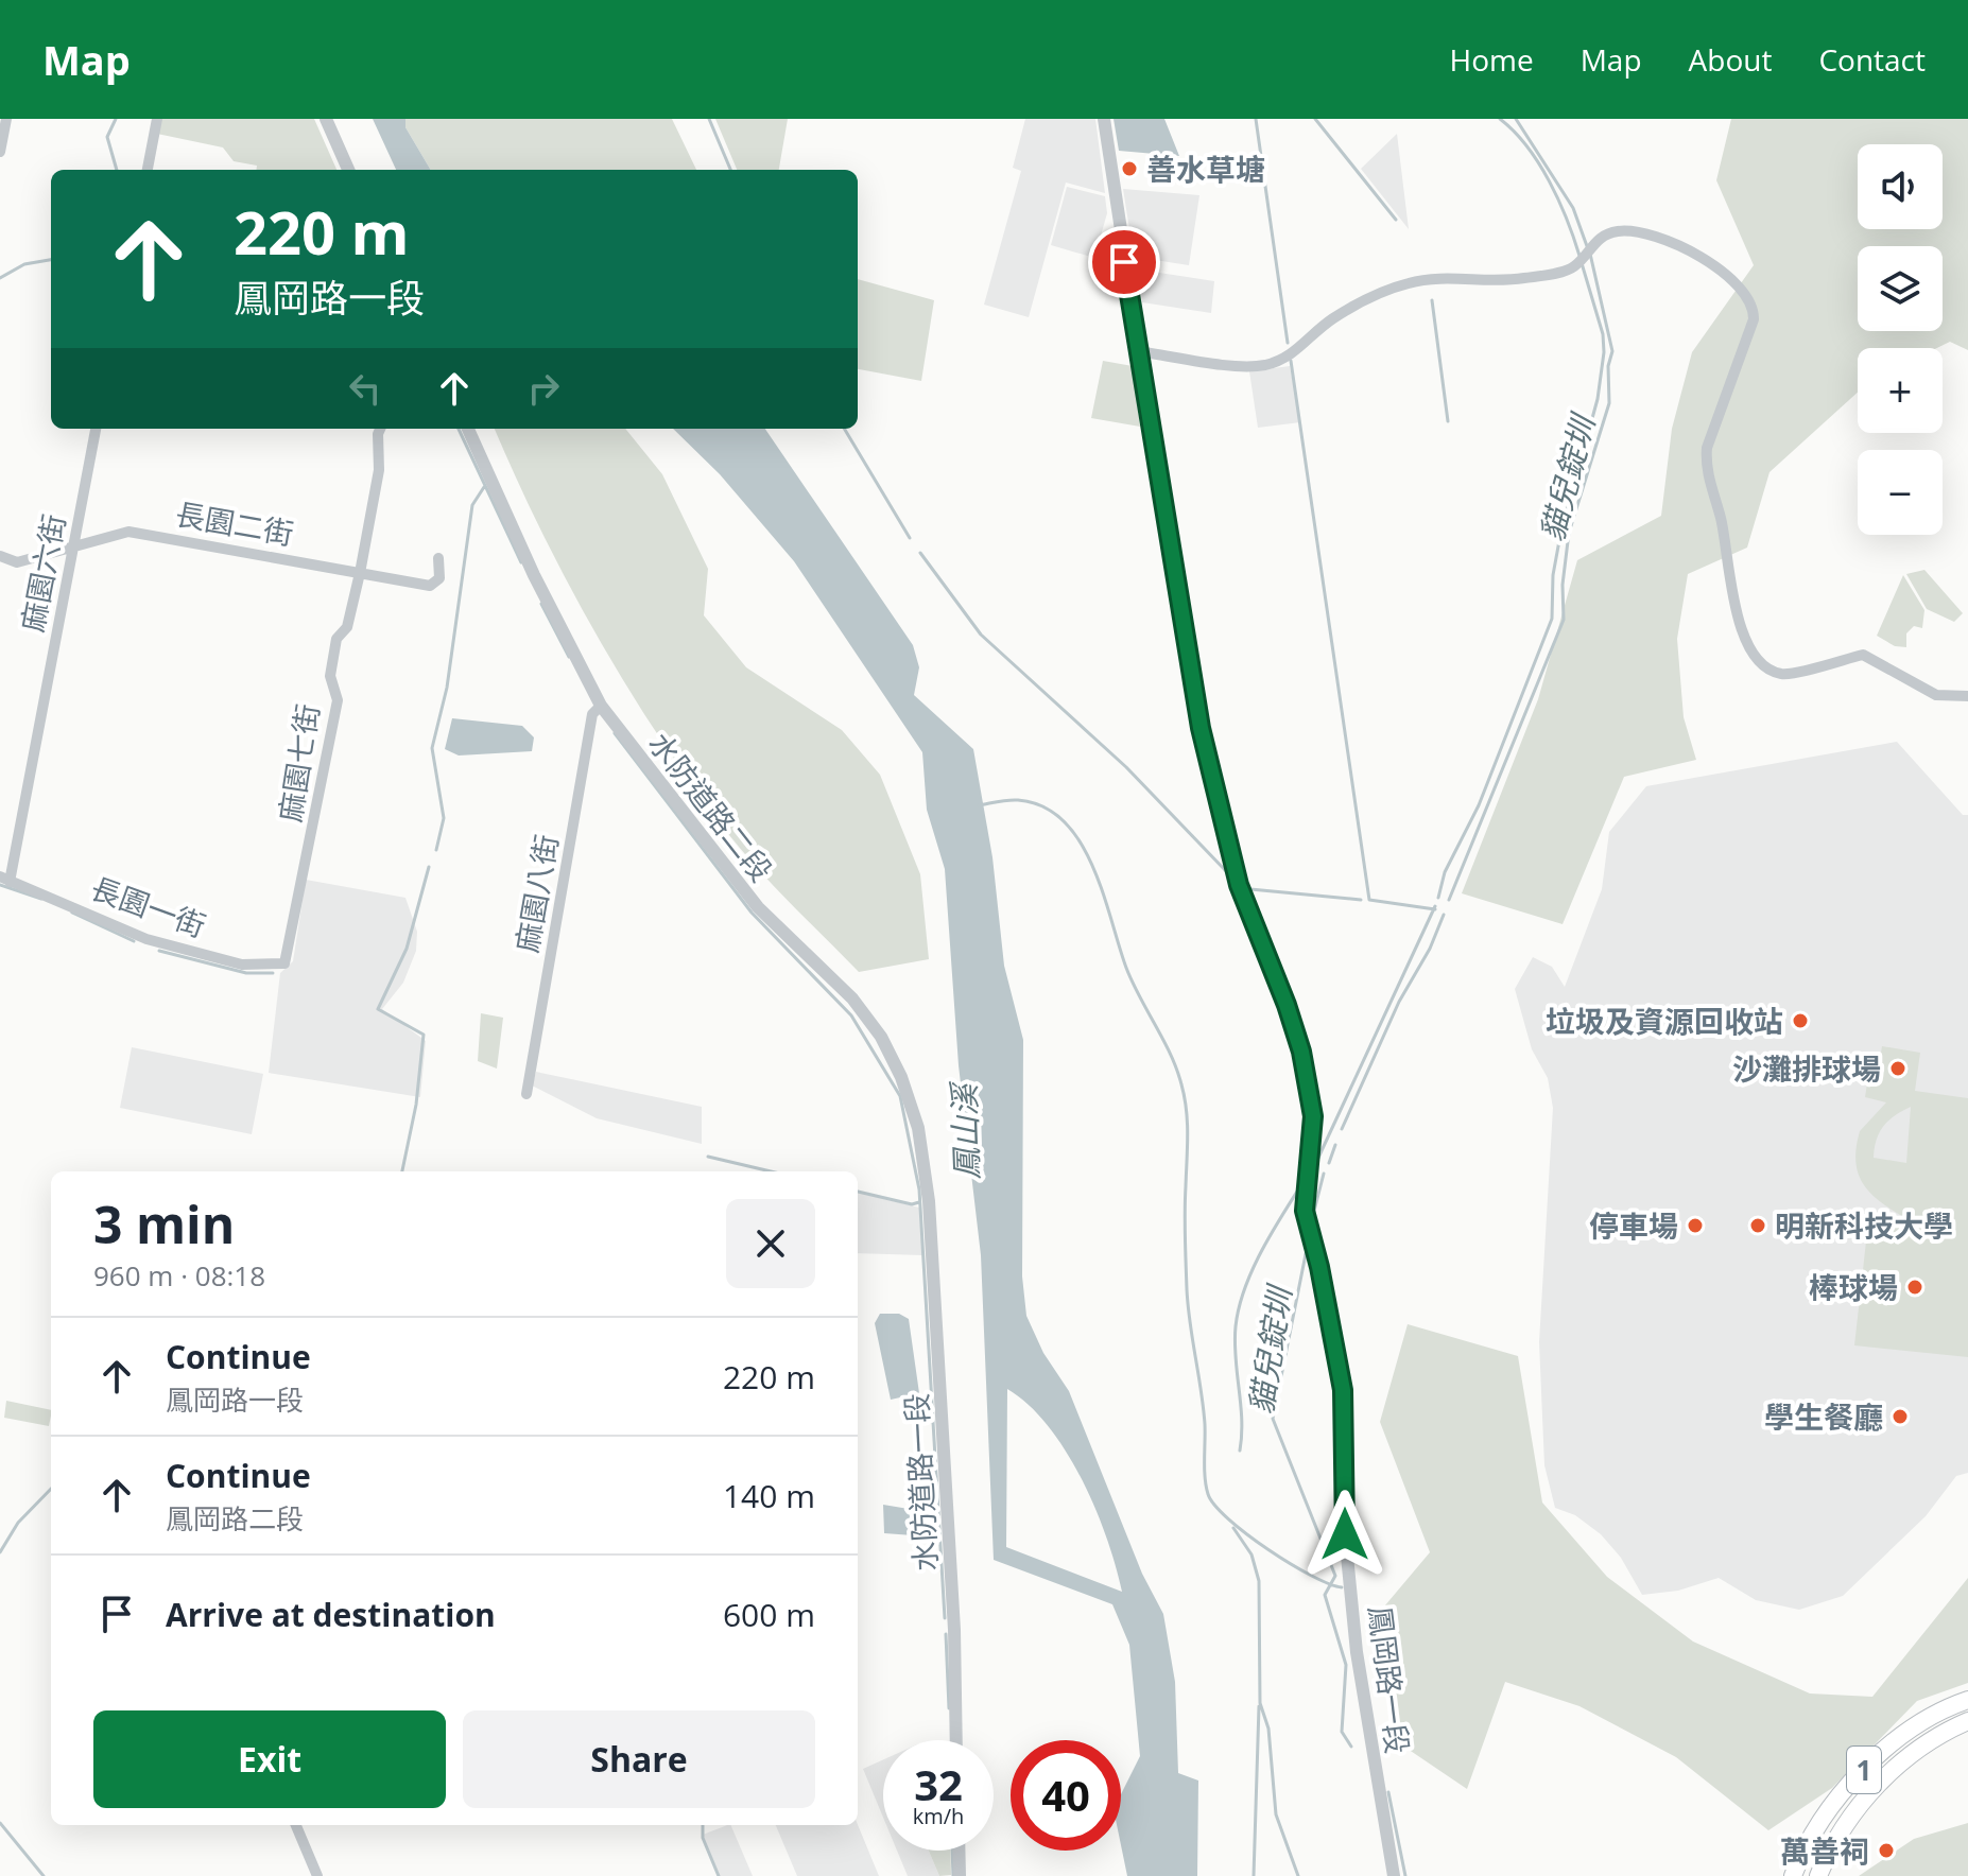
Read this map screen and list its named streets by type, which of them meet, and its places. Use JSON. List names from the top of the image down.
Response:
{
  "streets": {
    "main road": ["1"],
    "street": [
      "長園二街",
      "麻園六街",
      "麻園七街",
      "水防道路二段",
      "麻園八街",
      "長園一街",
      "水防道路一段",
      "鳳岡路一段"
    ]
  },
  "crossings": [
    ["長園二街", "麻園六街"],
    ["長園二街", "麻園七街"],
    ["麻園六街", "長園一街"],
    ["麻園七街", "長園一街"],
    ["水防道路二段", "麻園八街"],
    ["水防道路二段", "水防道路一段"]
  ],
  "water": ["貓兒錠圳", "鳳山溪"],
  "places": [
    "善水草塘",
    "垃圾及資源回收站",
    "沙灘排球場",
    "停車場",
    "明新科技大學",
    "棒球場",
    "學生餐廳",
    "萬善祠"
  ],
  "page": {
    "header": "Map",
    "nav": [
      "Home",
      "Map",
      "About",
      "Contact"
    ],
    "map_buttons": ["+", "−"],
    "turn": ["220 m", "鳳岡路一段"],
    "heading": ["3 min", "960 m · 08:18"],
    "list": [
      {
        "name": "Continue",
        "note": "鳳岡路一段",
        "value": "220 m"
      },
      {
        "name": "Continue",
        "note": "鳳岡路二段",
        "value": "140 m"
      },
      {
        "name": "Arrive at destination",
        "value": "600 m"
      }
    ],
    "buttons": ["Exit", "Share"],
    "speed": "32 km/h",
    "limit": "40"
  }
}
